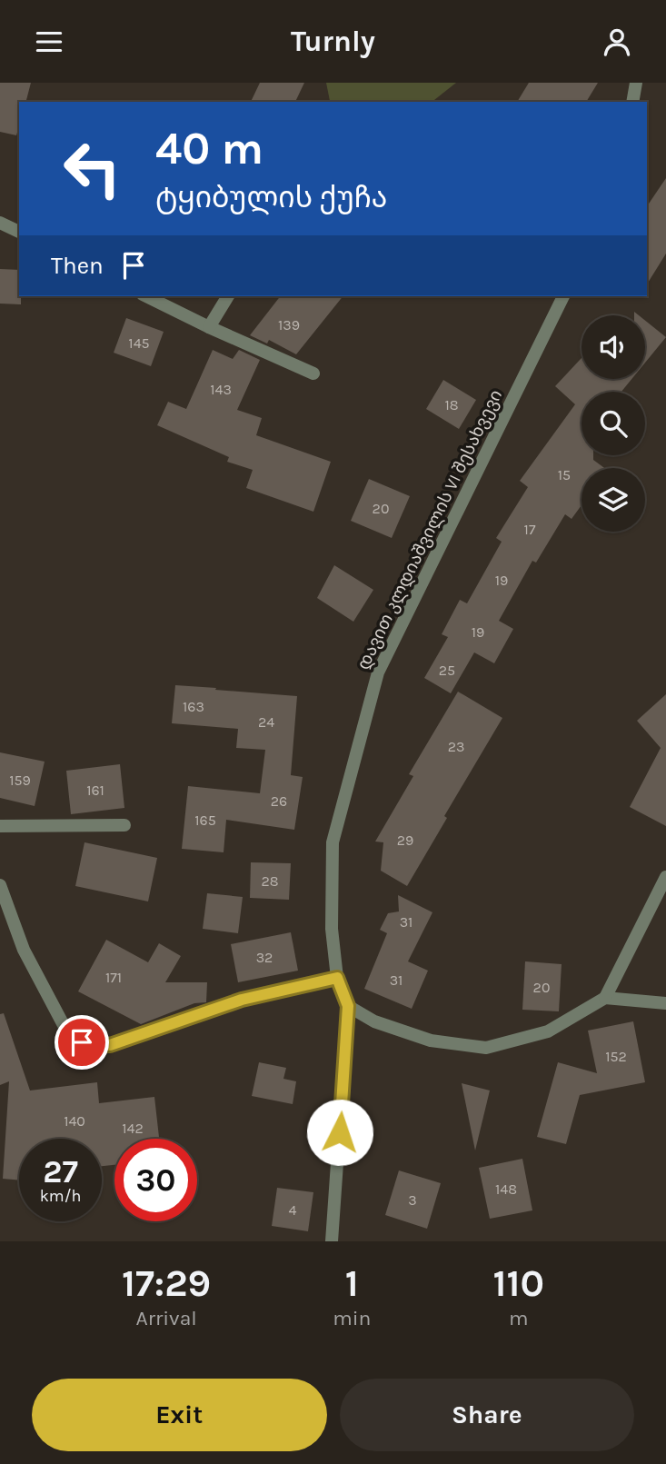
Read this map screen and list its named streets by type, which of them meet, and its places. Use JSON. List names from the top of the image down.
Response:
{
  "streets": {
    "street": ["დავით კლდიაშვილის VI შესახვევი"]
  },
  "house_numbers": [
    "139",
    "145",
    "143",
    "18",
    "15",
    "20",
    "17",
    "19",
    "19",
    "25",
    "163",
    "24",
    "23",
    "159",
    "161",
    "26",
    "165",
    "29",
    "28",
    "31",
    "32",
    "171",
    "31",
    "20",
    "152",
    "140",
    "142",
    "148",
    "3",
    "4"
  ],
  "page": {
    "header": "Turnly",
    "turn": ["40 m", "ტყიბულის ქუჩა"],
    "then": "Then",
    "speed": "27 km/h",
    "limit": "30",
    "eta": [
      "17:29",
      "Arrival",
      "1",
      "min",
      "110",
      "m"
    ],
    "buttons": ["Exit", "Share"]
  }
}
